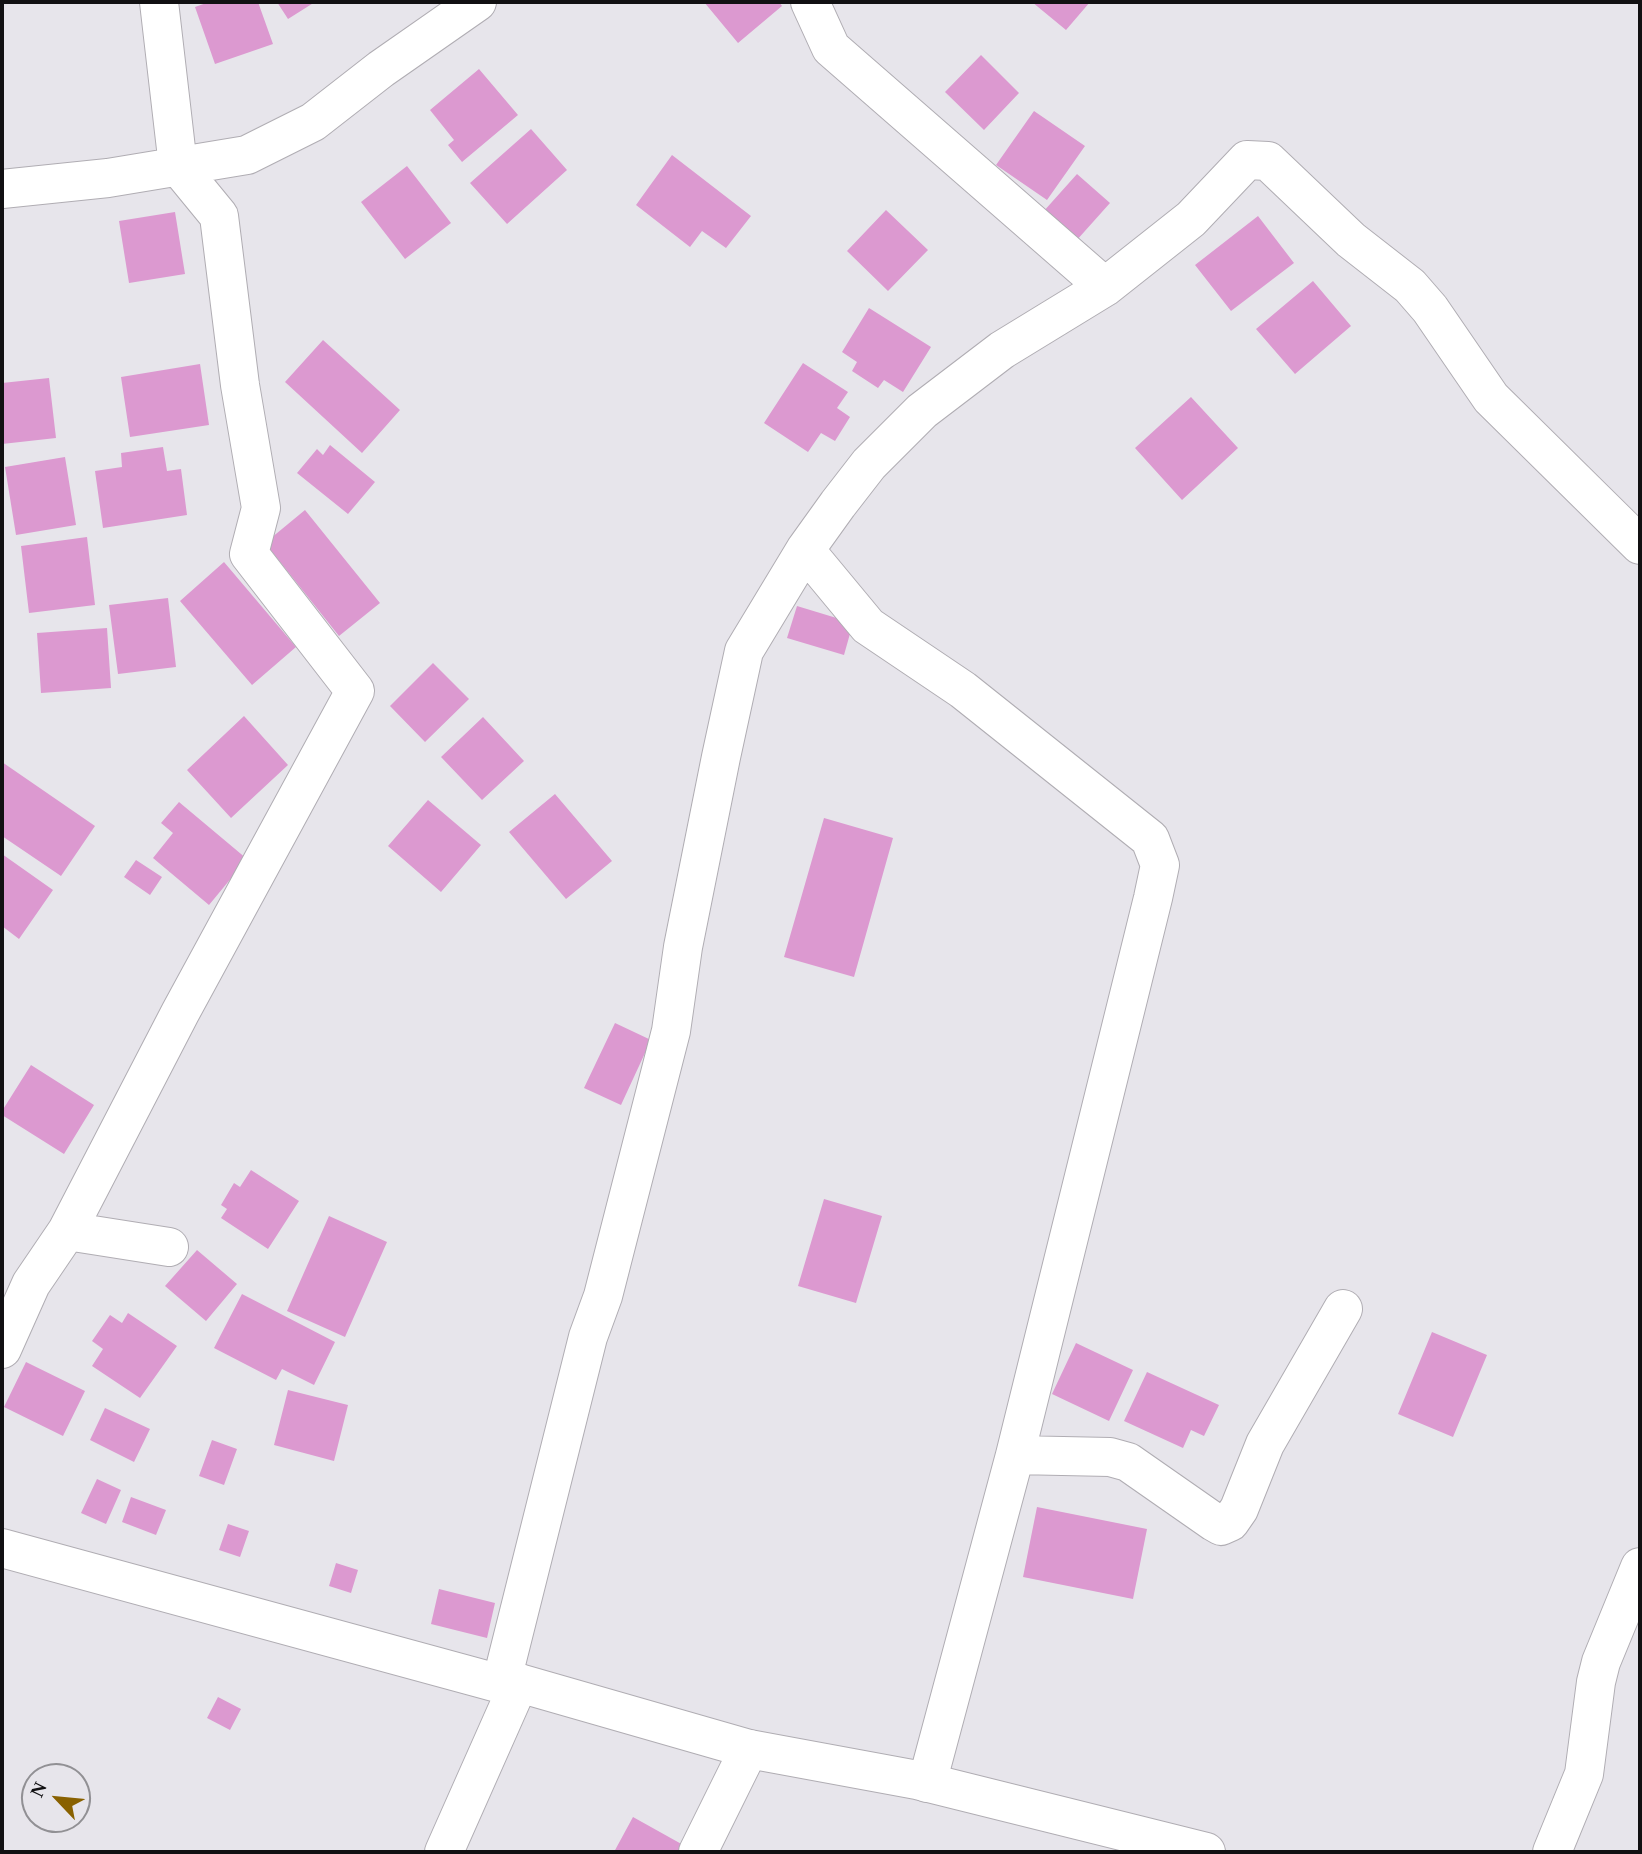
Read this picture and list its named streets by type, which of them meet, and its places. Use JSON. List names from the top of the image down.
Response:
{
  "north": "top left"
}
